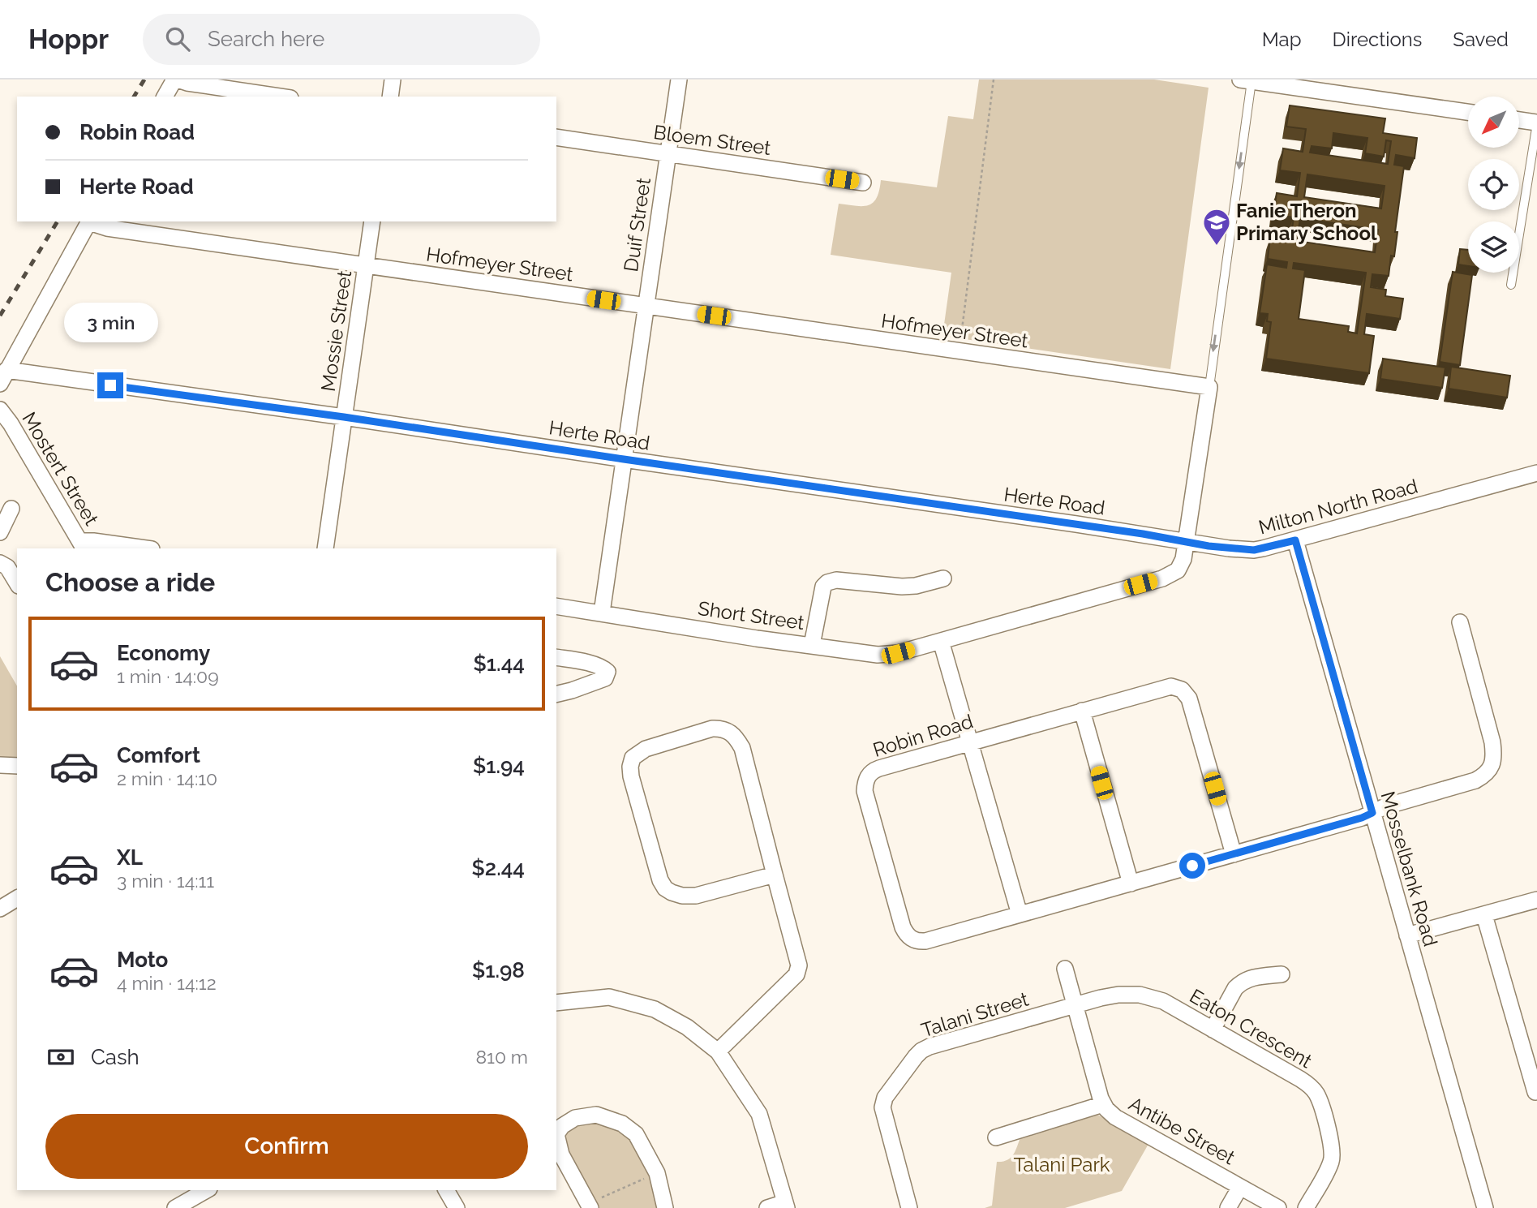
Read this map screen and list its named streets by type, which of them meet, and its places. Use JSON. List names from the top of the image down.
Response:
{
  "streets": {
    "street": [
      "Bloem Street",
      "Duif Street",
      "Hofmeyer Street",
      "Mossie Street",
      "Herte Road",
      "Mostert Street",
      "Milton North Road",
      "Short Street",
      "Robin Road",
      "Mosselbank Road",
      "Talani Street",
      "Eaton Crescent",
      "Antibe Street"
    ]
  },
  "crossings": [
    ["Bloem Street", "Duif Street"],
    ["Duif Street", "Hofmeyer Street"],
    ["Duif Street", "Herte Road"],
    ["Duif Street", "Short Street"],
    ["Hofmeyer Street", "Mossie Street"],
    ["Mossie Street", "Herte Road"],
    ["Herte Road", "Milton North Road"],
    ["Milton North Road", "Mosselbank Road"],
    ["Robin Road", "Mosselbank Road"],
    ["Talani Street", "Eaton Crescent"],
    ["Talani Street", "Antibe Street"],
    ["Eaton Crescent", "Antibe Street"]
  ],
  "parks": ["Talani Park"],
  "places": {
    "school or university": ["Fanie Theron Primary School"]
  },
  "north": "bottom left",
  "page": {
    "header": "Hoppr",
    "search": "Search here",
    "nav": ["Map", "Directions", "Saved"],
    "banner": ["Robin Road", "Herte Road"],
    "bubble": "3 min",
    "heading": "Choose a ride",
    "list": [
      {
        "name": "Economy",
        "note": "1 min · 14:09",
        "value": "$1.44"
      },
      {
        "name": "Comfort",
        "note": "2 min · 14:10",
        "value": "$1.94"
      },
      {
        "name": "XL",
        "note": "3 min · 14:11",
        "value": "$2.44"
      },
      {
        "name": "Moto",
        "note": "4 min · 14:12",
        "value": "$1.98"
      }
    ],
    "pay": ["Cash", "810 m"],
    "buttons": "Confirm"
  }
}
